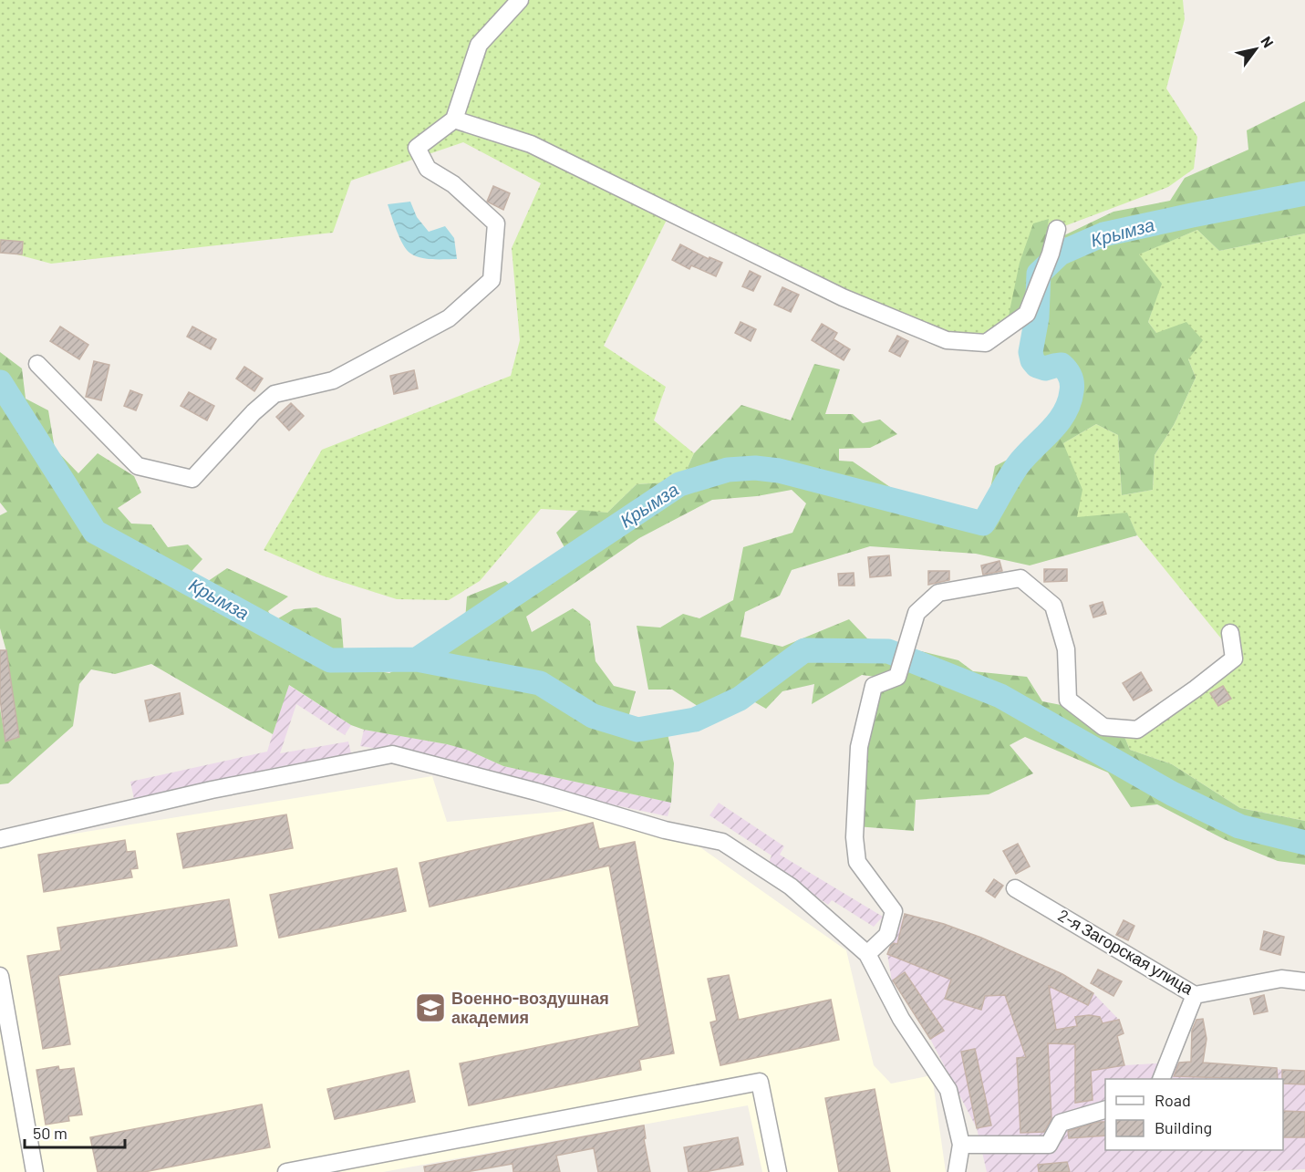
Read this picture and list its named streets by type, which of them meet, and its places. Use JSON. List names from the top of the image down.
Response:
{
  "streets": {
    "street": ["2-я Загорская улица"]
  },
  "water": ["Крымза"],
  "places": {
    "school or university": ["Военно-воздушная академия"]
  },
  "legend": ["Road", "Building"],
  "scale_bar": "50 m",
  "north": "top right"
}
